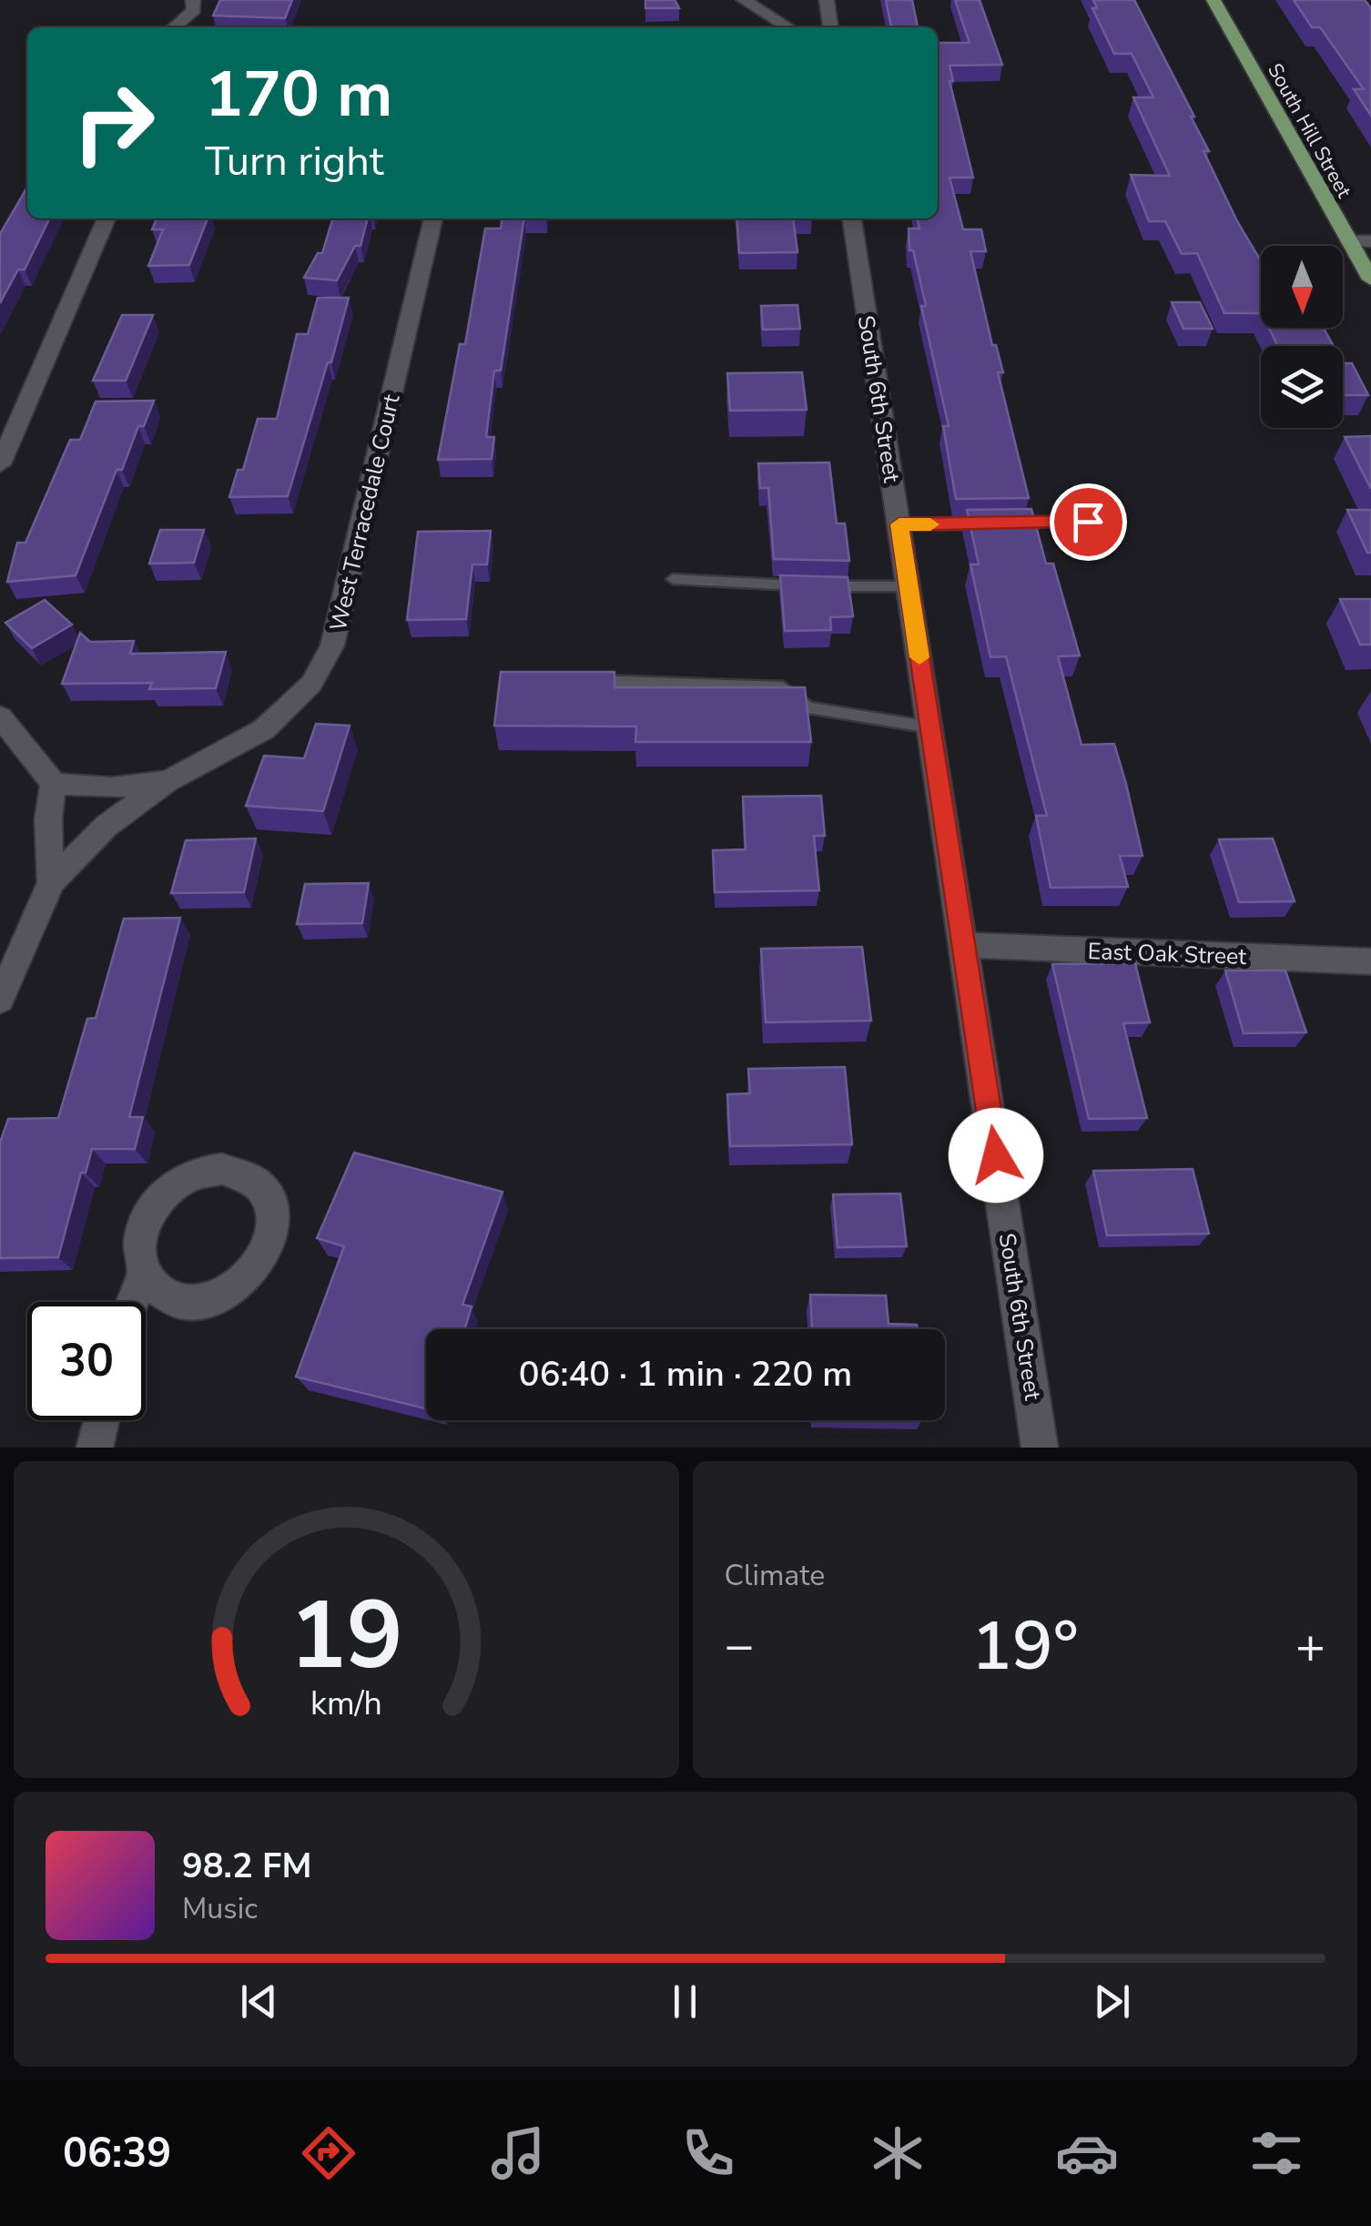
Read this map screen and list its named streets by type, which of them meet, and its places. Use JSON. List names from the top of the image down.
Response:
{
  "streets": {
    "main road": ["South Hill Street"],
    "street": ["South 6th Street", "West Terracedale Court", "East Oak Street"]
  },
  "crossings": [
    ["South 6th Street", "East Oak Street"]
  ],
  "north": "bottom",
  "page": {
    "turn": ["170 m", "Turn right"],
    "limit": "30",
    "trip": "06:40 · 1 min · 220 m",
    "tile": "Climate",
    "heat": ["−", "19°", "+"],
    "song": ["98.2 FM", "Music"],
    "tabs": "06:39",
    "gauge": ["19", "km/h"]
  }
}
